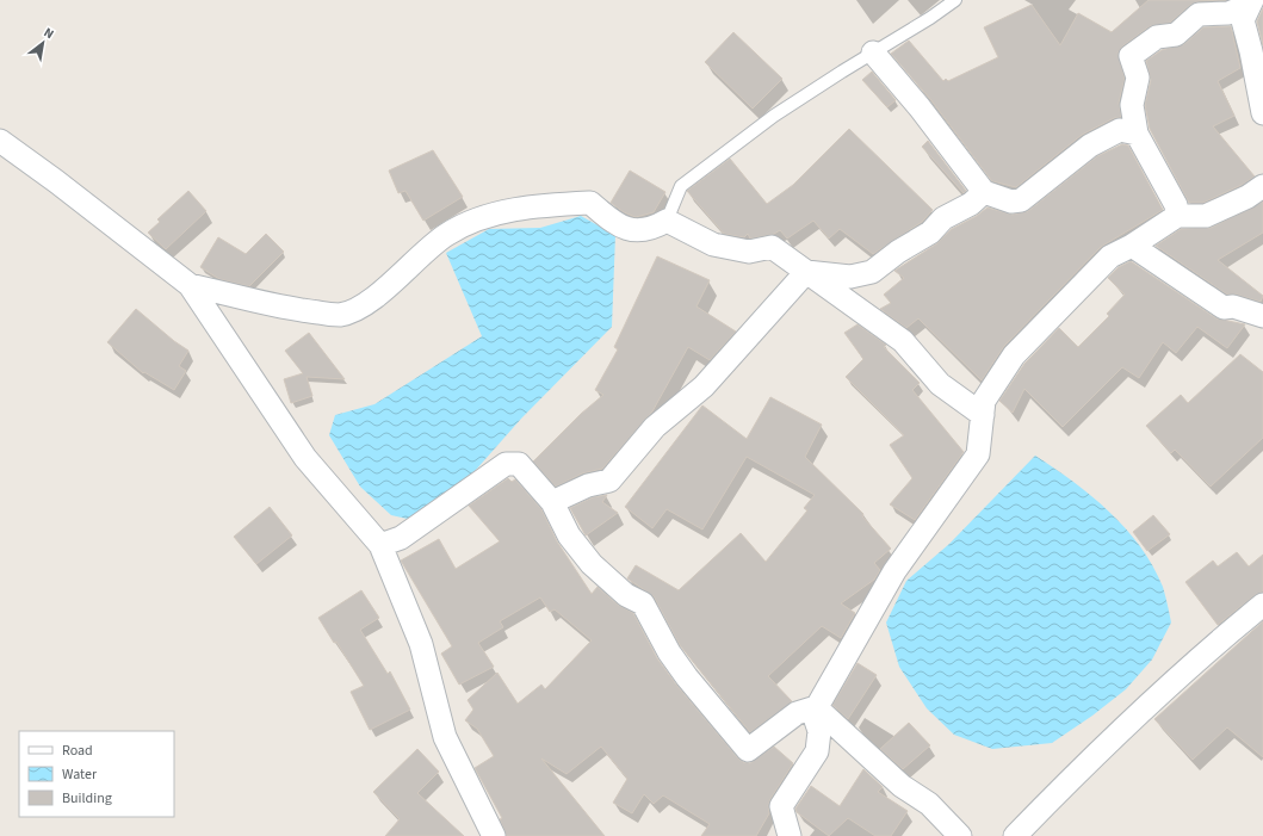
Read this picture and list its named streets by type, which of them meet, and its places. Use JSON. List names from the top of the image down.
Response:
{
  "legend": ["Road", "Water", "Building"],
  "north": "top right"
}
